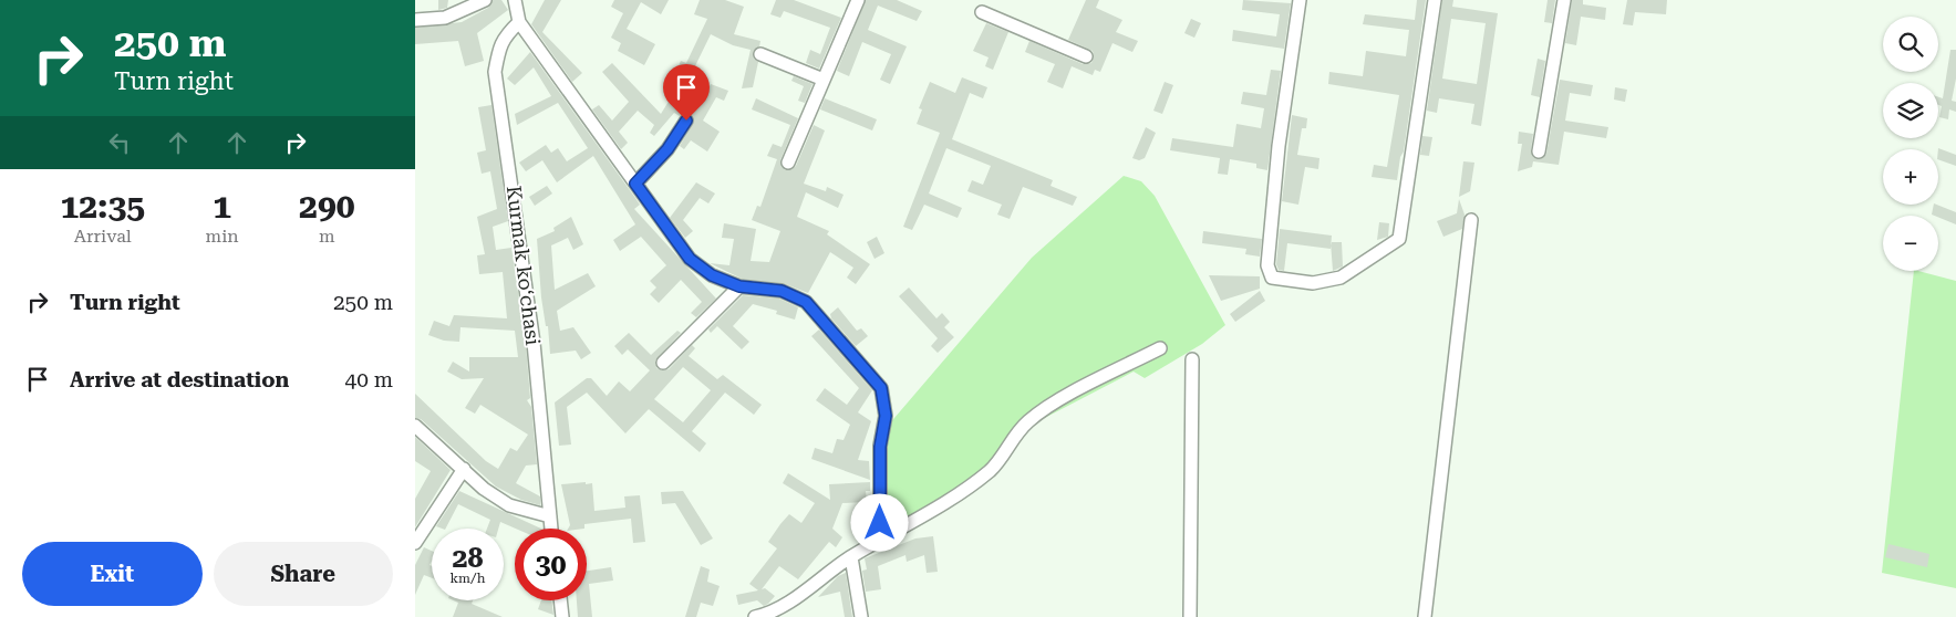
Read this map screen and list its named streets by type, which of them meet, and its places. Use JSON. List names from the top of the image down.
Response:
{
  "streets": {
    "street": ["Kurmak koʻchasi"]
  },
  "page": {
    "turn": ["250 m", "Turn right"],
    "map_buttons": ["+", "−"],
    "eta": [
      "12:35",
      "Arrival",
      "1",
      "min",
      "290",
      "m"
    ],
    "list": [
      {
        "name": "Turn right",
        "value": "250 m"
      },
      {
        "name": "Arrive at destination",
        "value": "40 m"
      }
    ],
    "speed": "28 km/h",
    "limit": "30",
    "buttons": ["Exit", "Share"]
  }
}
